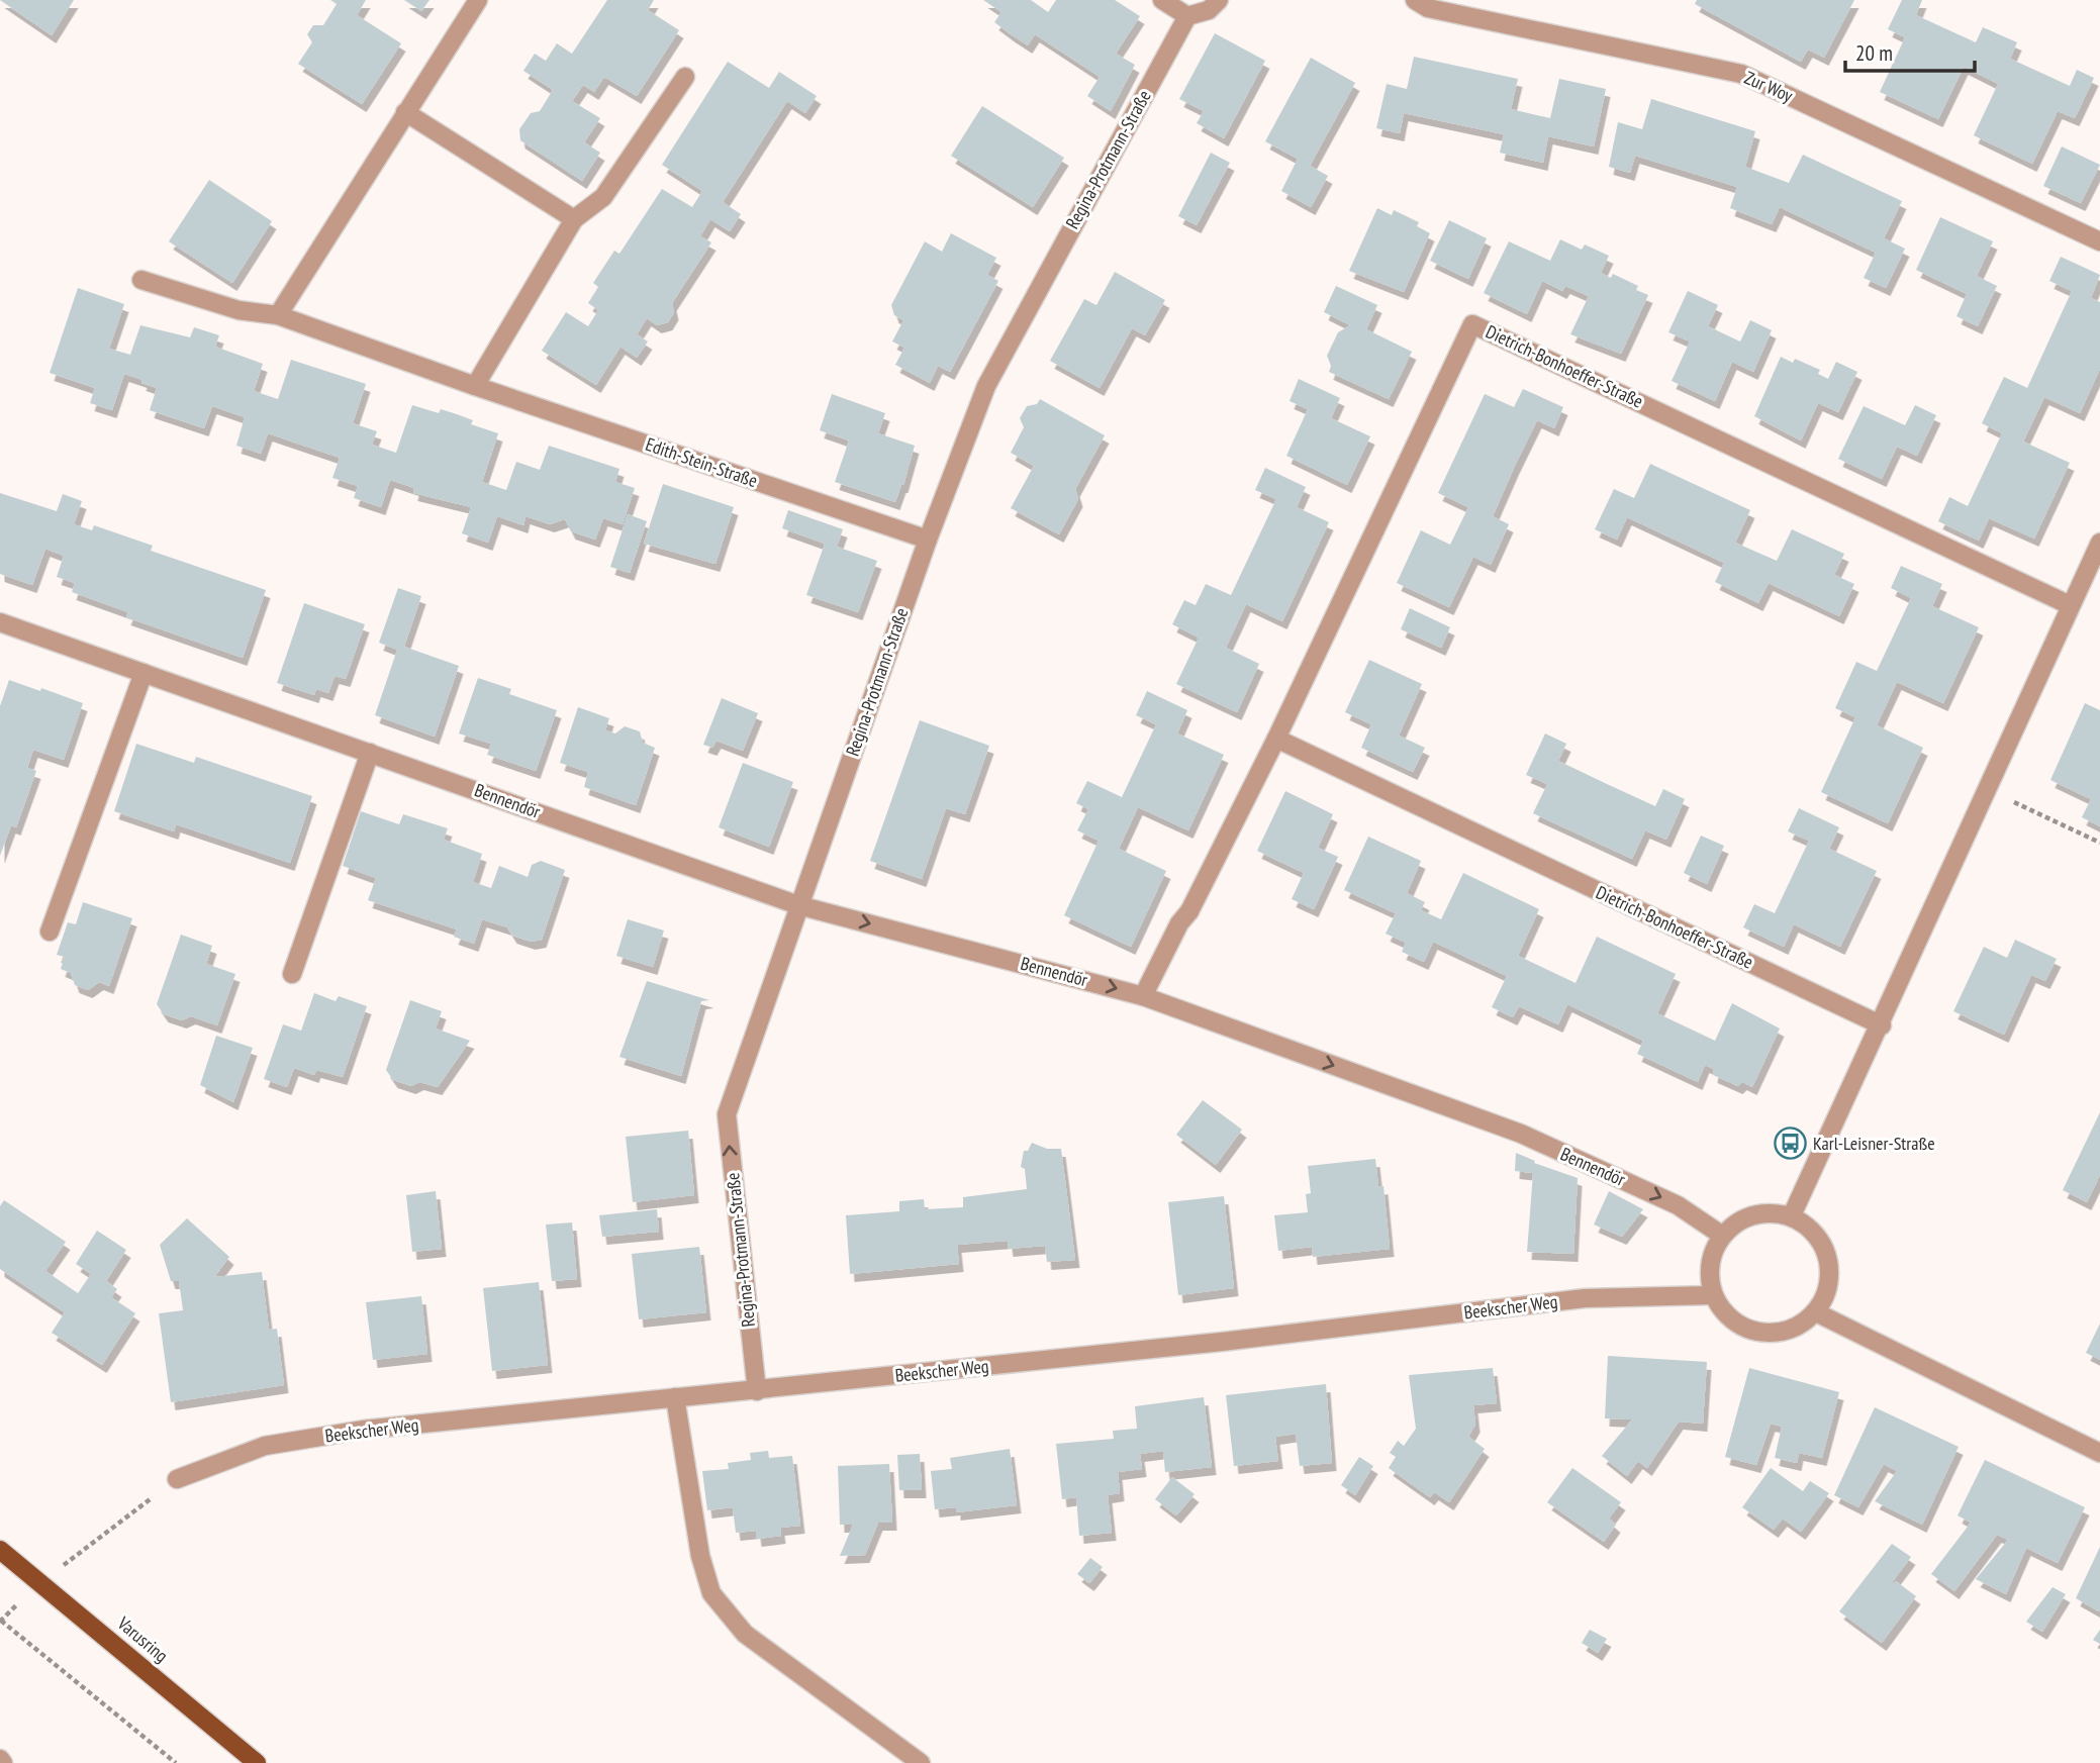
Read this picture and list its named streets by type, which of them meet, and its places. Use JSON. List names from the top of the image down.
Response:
{
  "streets": {
    "main road": ["Varusring"],
    "street": [
      "Zur Woy",
      "Regina-Protmann-Straße",
      "Dietrich-Bonhoeffer-Straße",
      "Edith-Stein-Straße",
      "Bennendör",
      "Beekscher Weg"
    ]
  },
  "crossings": [
    ["Regina-Protmann-Straße", "Edith-Stein-Straße"],
    ["Regina-Protmann-Straße", "Bennendör"],
    ["Regina-Protmann-Straße", "Beekscher Weg"],
    ["Dietrich-Bonhoeffer-Straße", "Bennendör"],
    ["Bennendör", "Beekscher Weg"]
  ],
  "one_way": ["Bennendör"],
  "places": {
    "bus stop": ["Karl-Leisner-Straße"]
  },
  "scale_bar": "20 m"
}
